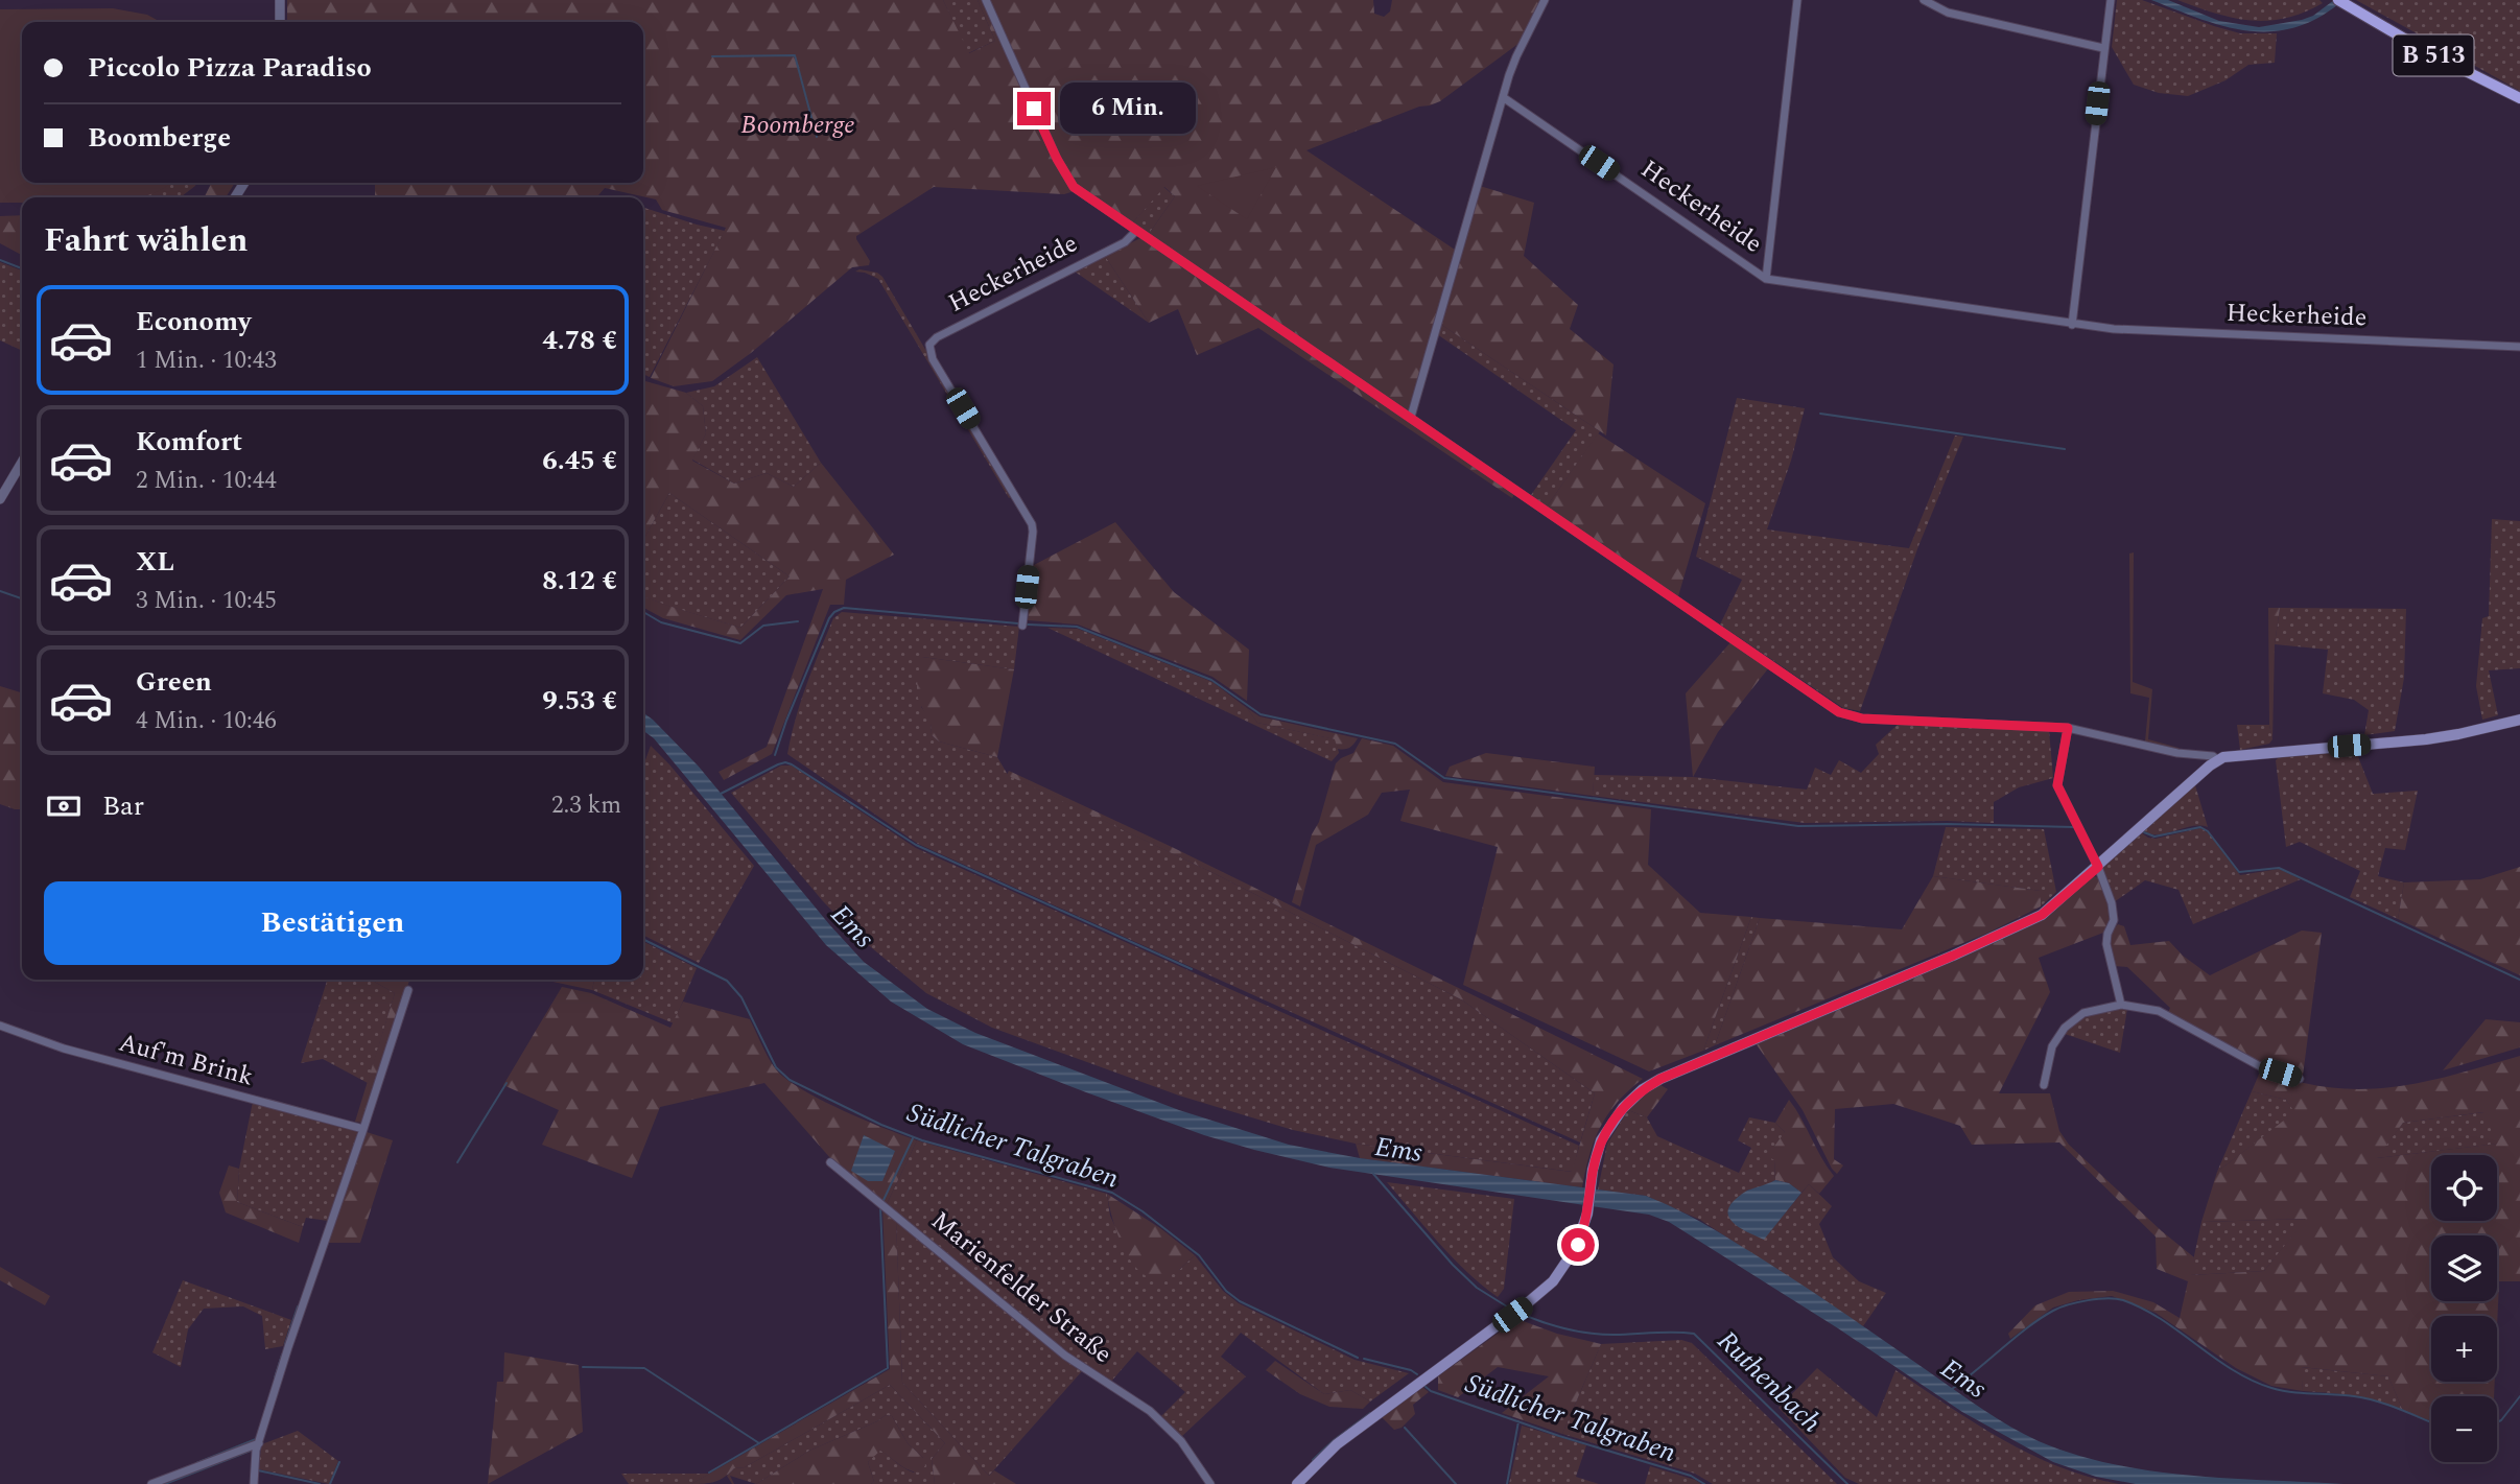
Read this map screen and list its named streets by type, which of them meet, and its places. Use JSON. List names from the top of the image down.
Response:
{
  "streets": {
    "main road": ["B 513"],
    "street": ["Heckerheide", "Auf'm Brink", "Marienfelder Straße"]
  },
  "water": ["Ems", "Südlicher Talgraben", "Ruthenbach"],
  "parks": ["Boomberge"],
  "page": {
    "banner": ["Piccolo Pizza Paradiso", "Boomberge"],
    "bubble": "6 Min.",
    "heading": "Fahrt wählen",
    "list": [
      {
        "name": "Economy",
        "note": "1 Min. · 10:43",
        "value": "4.78 €"
      },
      {
        "name": "Komfort",
        "note": "2 Min. · 10:44",
        "value": "6.45 €"
      },
      {
        "name": "XL",
        "note": "3 Min. · 10:45",
        "value": "8.12 €"
      },
      {
        "name": "Green",
        "note": "4 Min. · 10:46",
        "value": "9.53 €"
      }
    ],
    "pay": ["Bar", "2.3 km"],
    "buttons": "Bestätigen",
    "map_buttons": ["+", "−"]
  }
}
